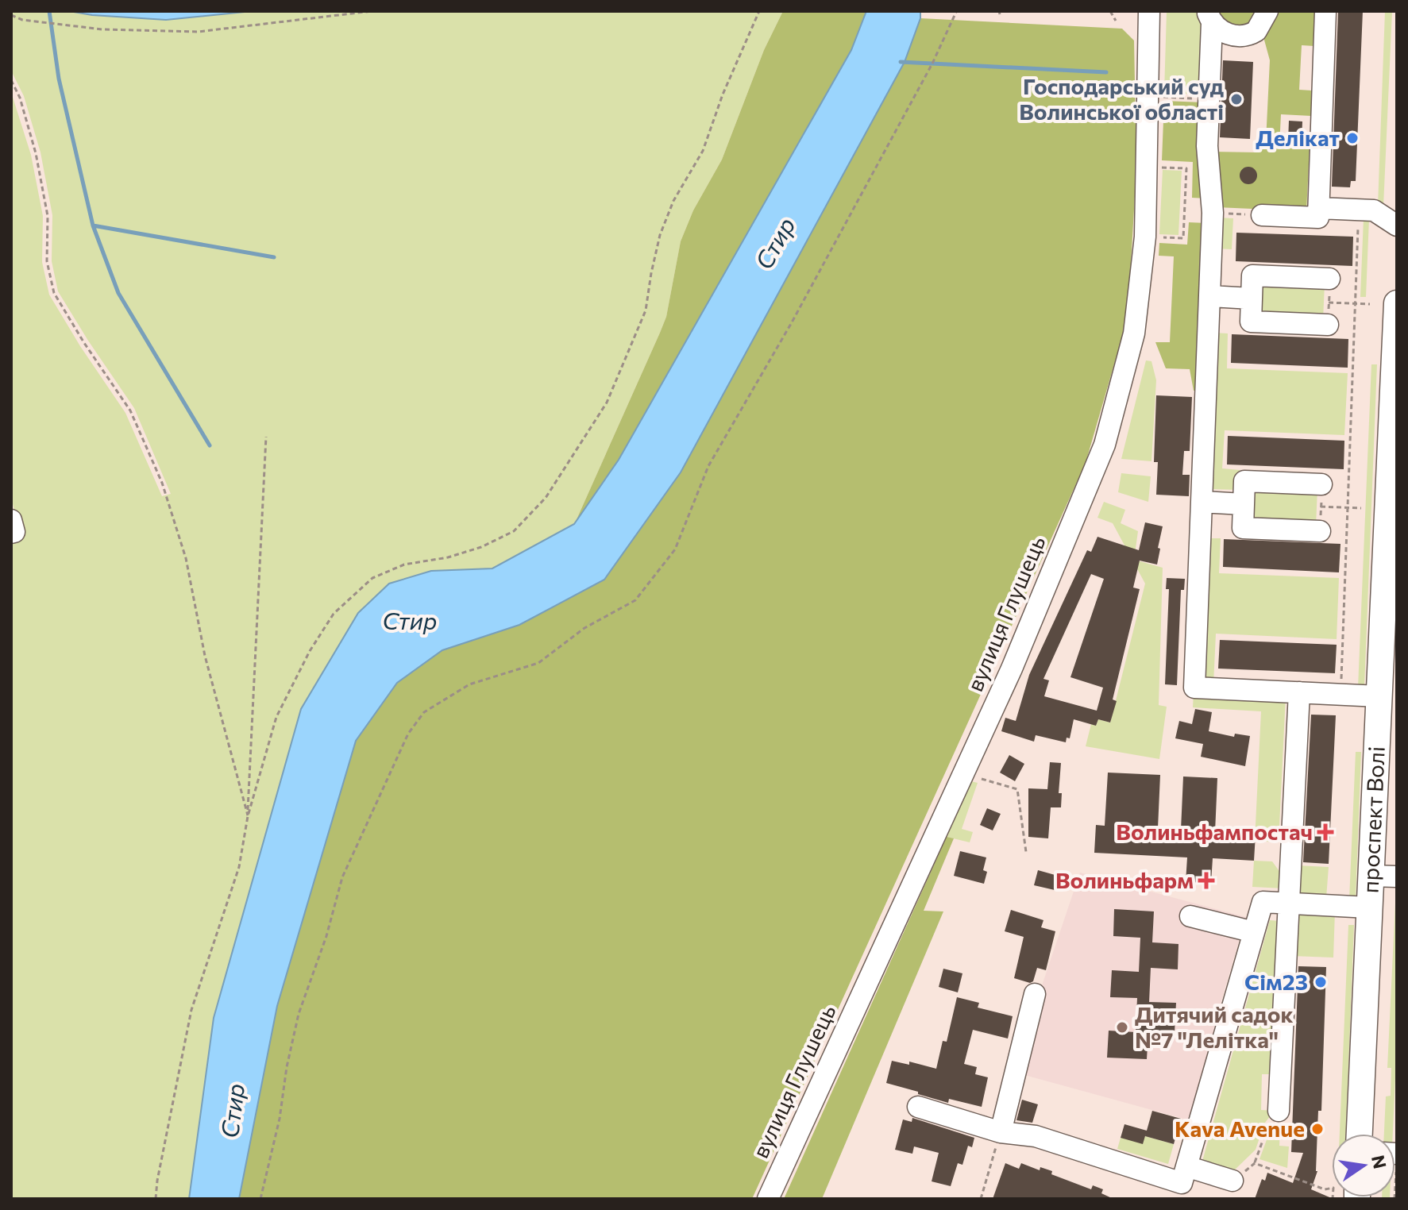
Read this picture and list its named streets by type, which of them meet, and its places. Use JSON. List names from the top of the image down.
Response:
{
  "streets": {
    "main road": ["проспект Волі"],
    "street": ["вулиця Глушець"]
  },
  "water": ["Стир"],
  "places": {
    "other": [
      "Господарський суд Волинської області",
      "Делікат",
      "Сім23",
      "Дитячий садок №7 \"Лелітка\"",
      "Kava Avenue"
    ],
    "health": ["Волиньфампостач", "Волиньфарм"]
  },
  "north": "right"
}
